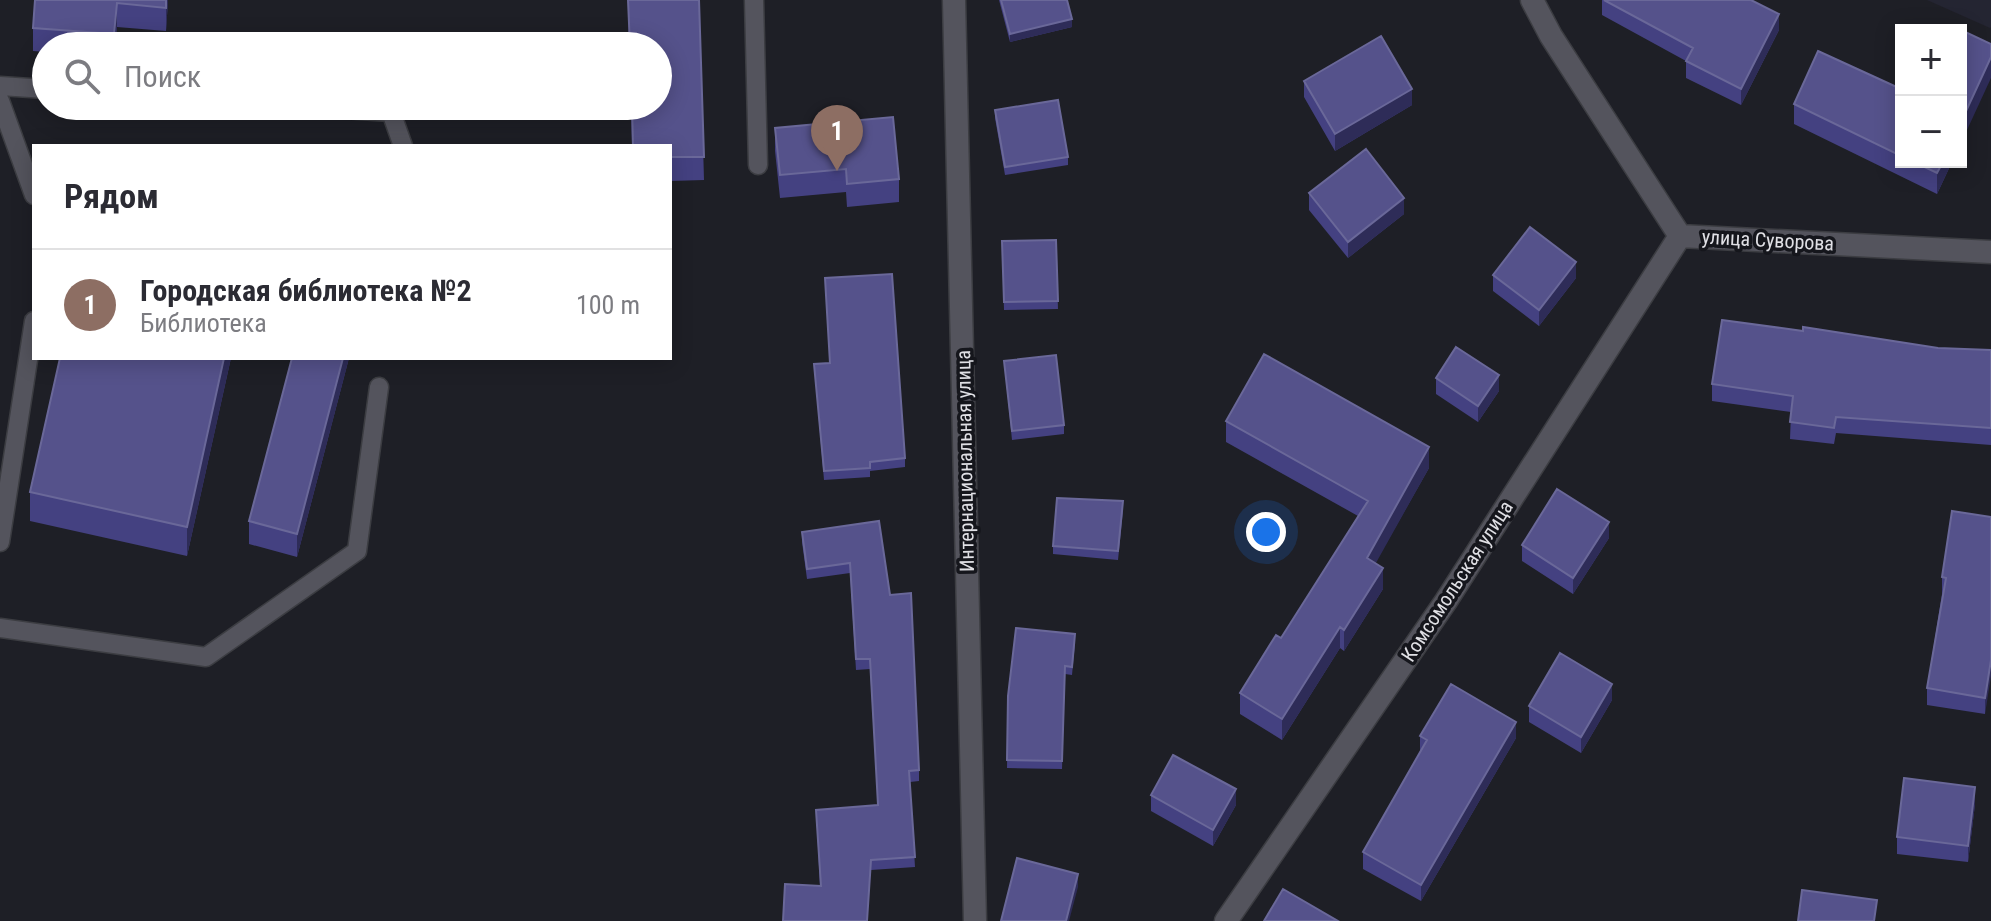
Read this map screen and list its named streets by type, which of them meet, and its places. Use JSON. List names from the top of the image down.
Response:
{
  "streets": {
    "street": ["улица Суворова", "Интернациональная улица", "Комсомольская улица"]
  },
  "crossings": [
    ["улица Суворова", "Комсомольская улица"]
  ],
  "page": {
    "map_buttons": ["+", "−"],
    "search": "Поиск",
    "pins": "1",
    "heading": "Рядом",
    "list": [
      {
        "mark": "1",
        "name": "Городская библиотека №2",
        "note": "Библиотека",
        "value": "100 m"
      }
    ]
  }
}
